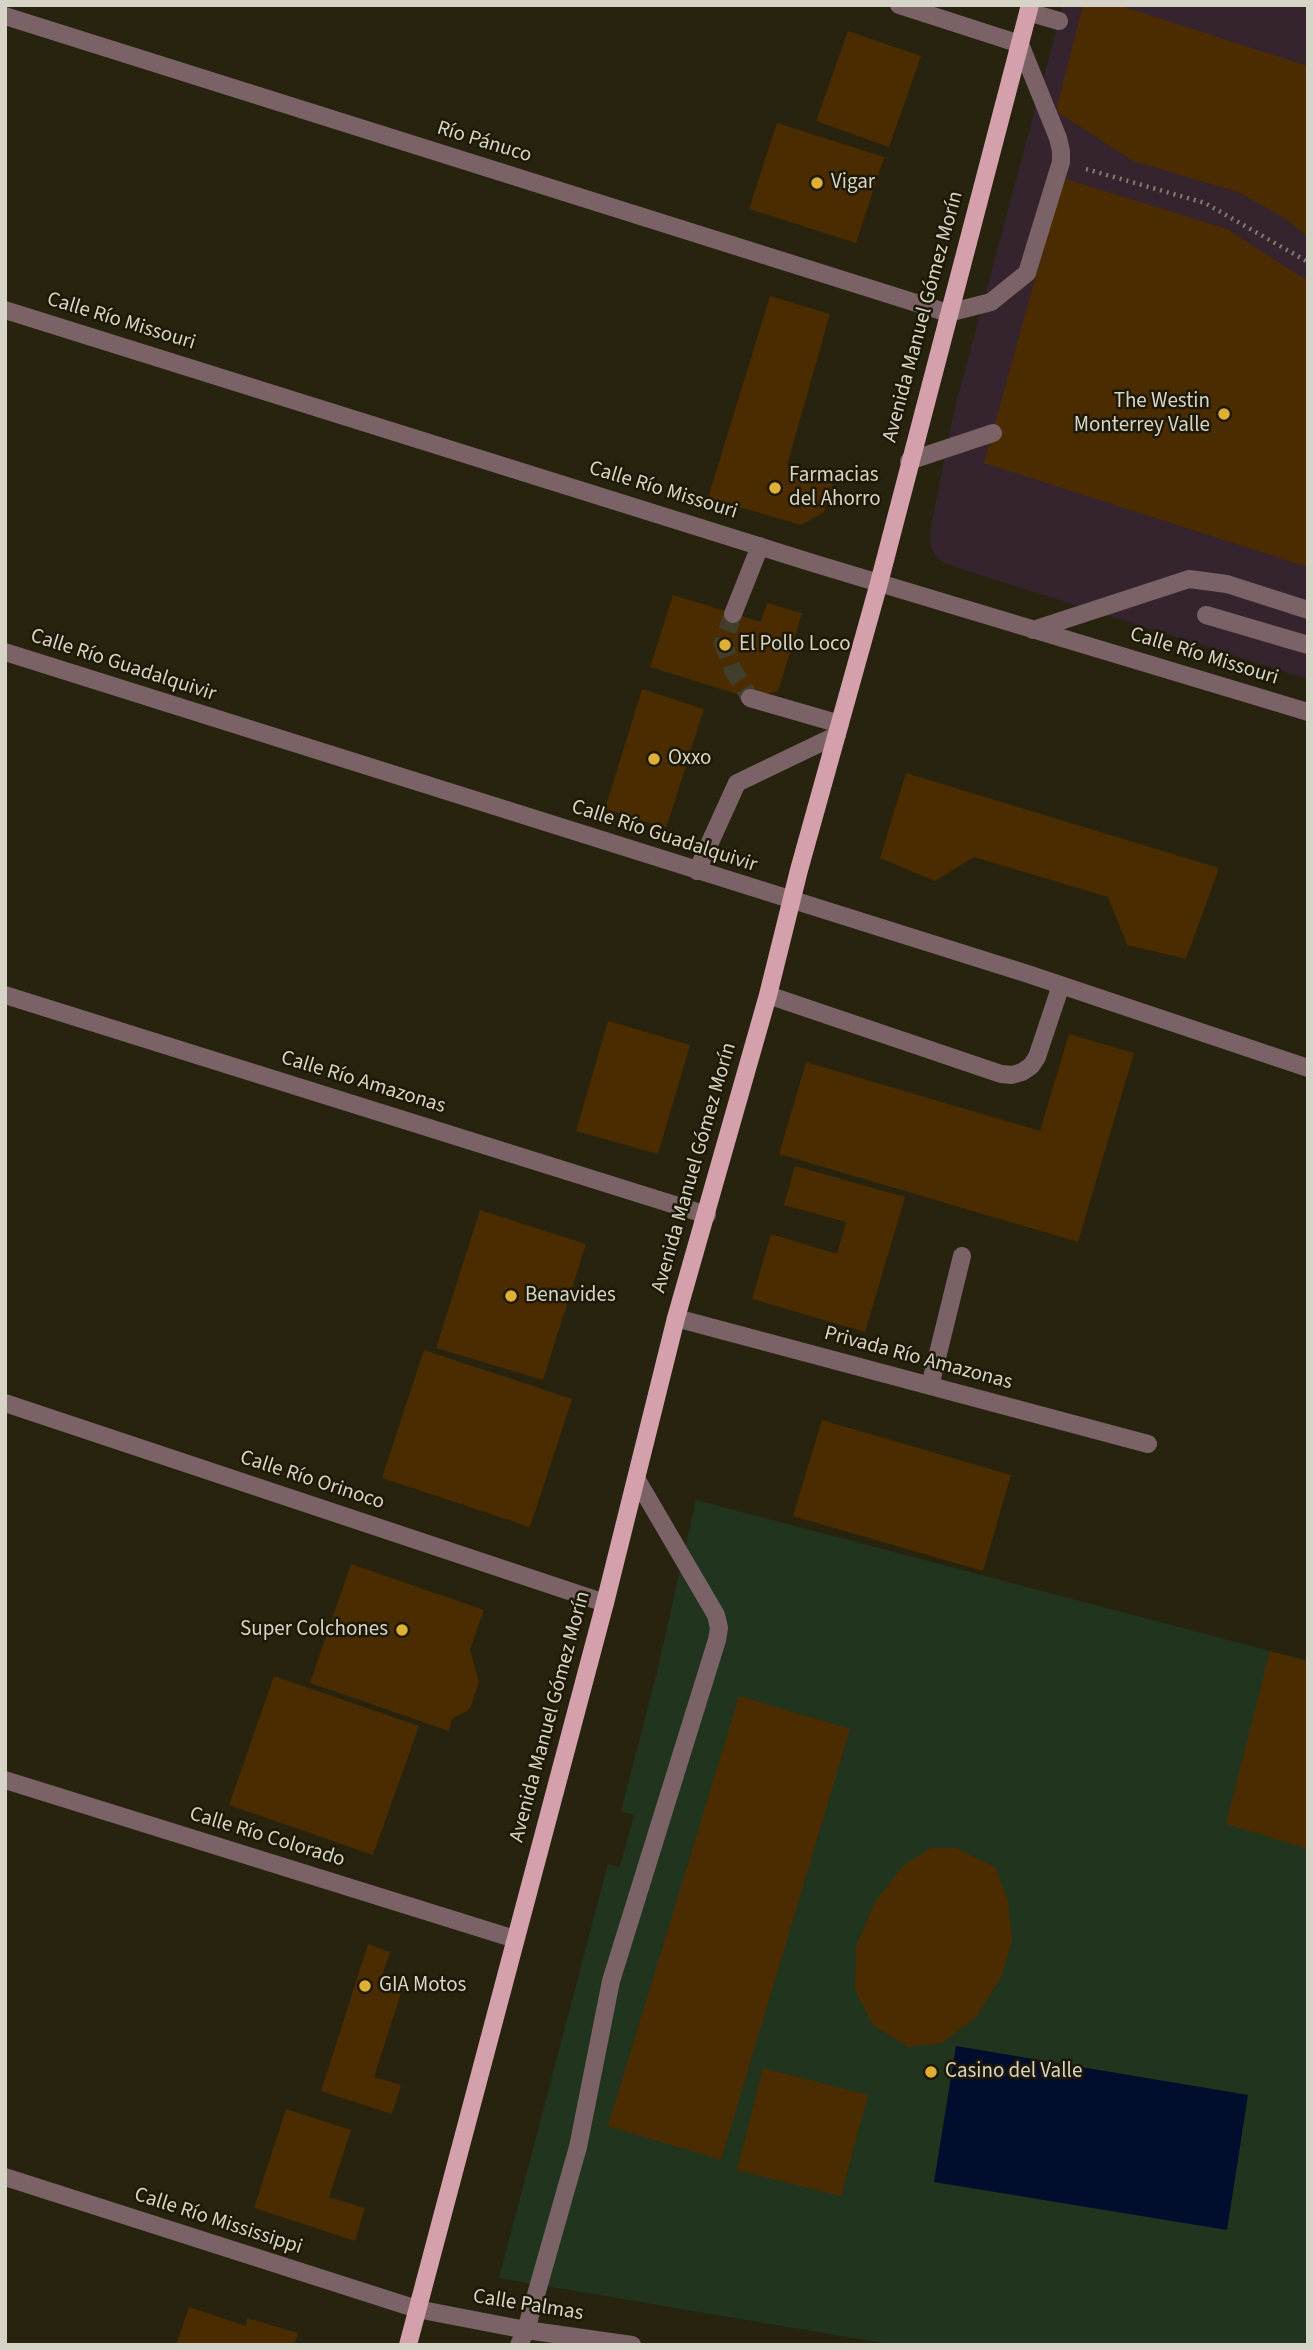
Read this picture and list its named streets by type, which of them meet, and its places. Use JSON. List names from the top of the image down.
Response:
{
  "streets": {
    "main road": ["Avenida Manuel Gómez Morín"],
    "street": [
      "Río Pánuco",
      "Calle Río Missouri",
      "Calle Río Guadalquivir",
      "Calle Río Amazonas",
      "Privada Río Amazonas",
      "Calle Río Orinoco",
      "Calle Río Colorado",
      "Calle Río Mississippi",
      "Calle Palmas"
    ]
  },
  "crossings": [
    ["Río Pánuco", "Avenida Manuel Gómez Morín"],
    ["Avenida Manuel Gómez Morín", "Calle Río Missouri"],
    ["Avenida Manuel Gómez Morín", "Calle Río Guadalquivir"],
    ["Avenida Manuel Gómez Morín", "Calle Río Amazonas"],
    ["Avenida Manuel Gómez Morín", "Privada Río Amazonas"],
    ["Avenida Manuel Gómez Morín", "Calle Río Orinoco"],
    ["Avenida Manuel Gómez Morín", "Calle Río Colorado"],
    ["Avenida Manuel Gómez Morín", "Calle Río Mississippi"],
    ["Avenida Manuel Gómez Morín", "Calle Palmas"],
    ["Calle Río Mississippi", "Calle Palmas"]
  ],
  "places": [
    "Vigar",
    "The Westin Monterrey Valle",
    "Farmacias del Ahorro",
    "El Pollo Loco",
    "Oxxo",
    "Benavides",
    "Super Colchones",
    "GIA Motos",
    "Casino del Valle"
  ]
}
